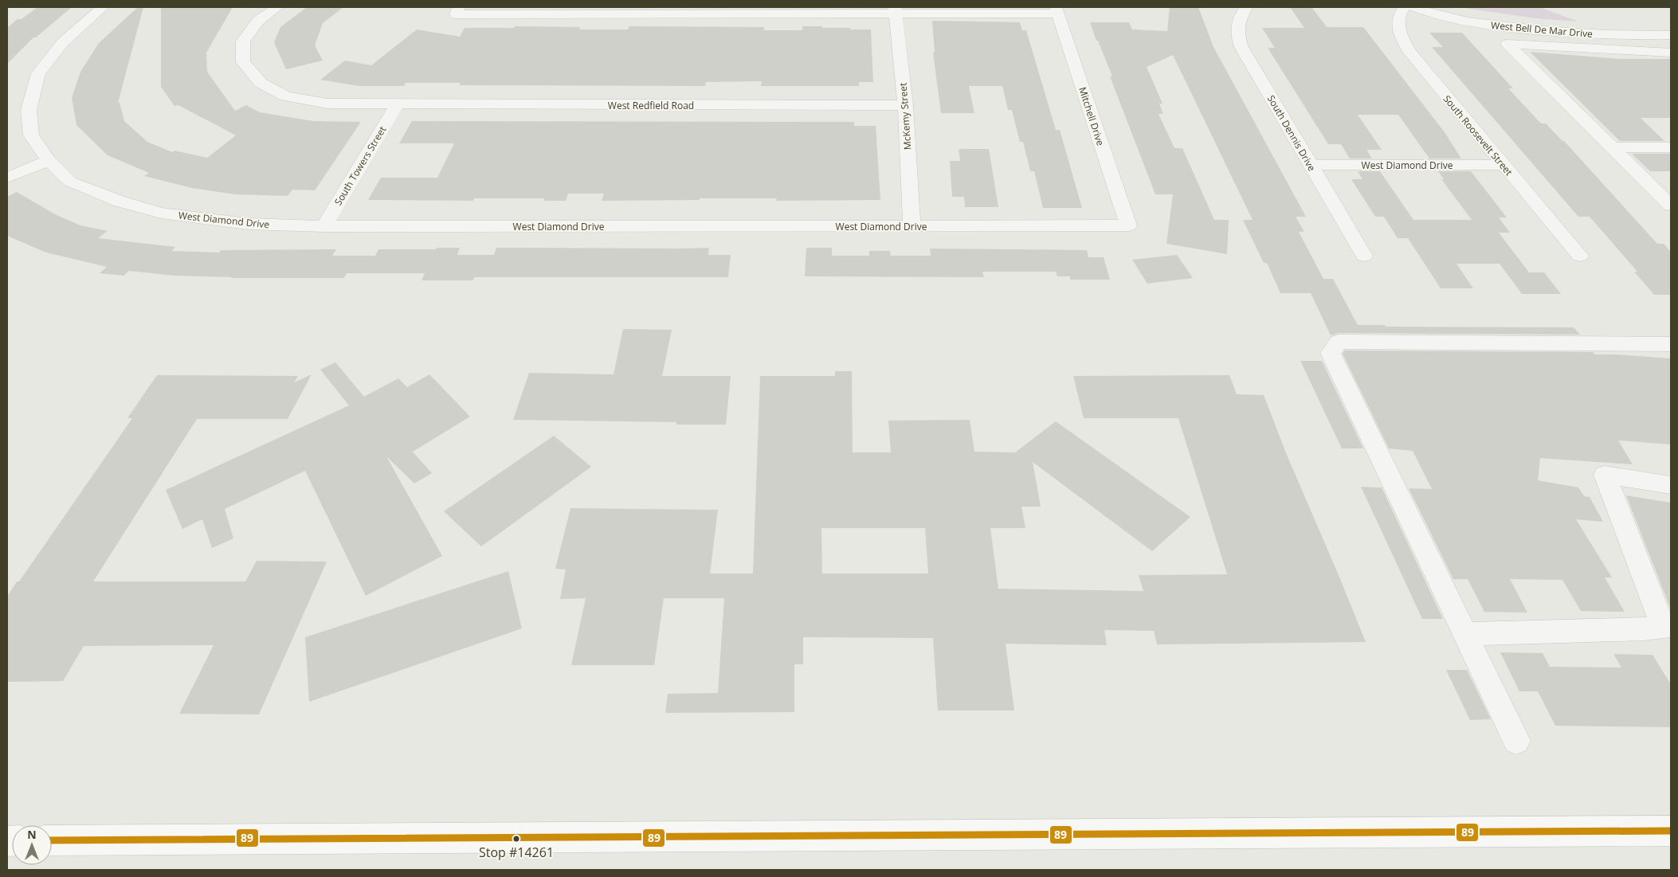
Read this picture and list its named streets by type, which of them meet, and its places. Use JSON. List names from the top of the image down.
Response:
{
  "streets": {
    "street": [
      "West Bell De Mar Drive",
      "West Redfield Road",
      "McKemy Street",
      "Mitchell Drive",
      "South Dennis Drive",
      "South Roosevelt Street",
      "West Diamond Drive",
      "South Towers Street"
    ]
  },
  "crossings": [
    ["West Redfield Road", "McKemy Street"],
    ["West Redfield Road", "South Towers Street"],
    ["McKemy Street", "West Diamond Drive"],
    ["Mitchell Drive", "West Diamond Drive"],
    ["South Dennis Drive", "West Diamond Drive"],
    ["South Roosevelt Street", "West Diamond Drive"],
    ["West Diamond Drive", "South Towers Street"]
  ],
  "places": ["Stop #14261"],
  "lines": ["transit line 89"],
  "north": "top"
}
